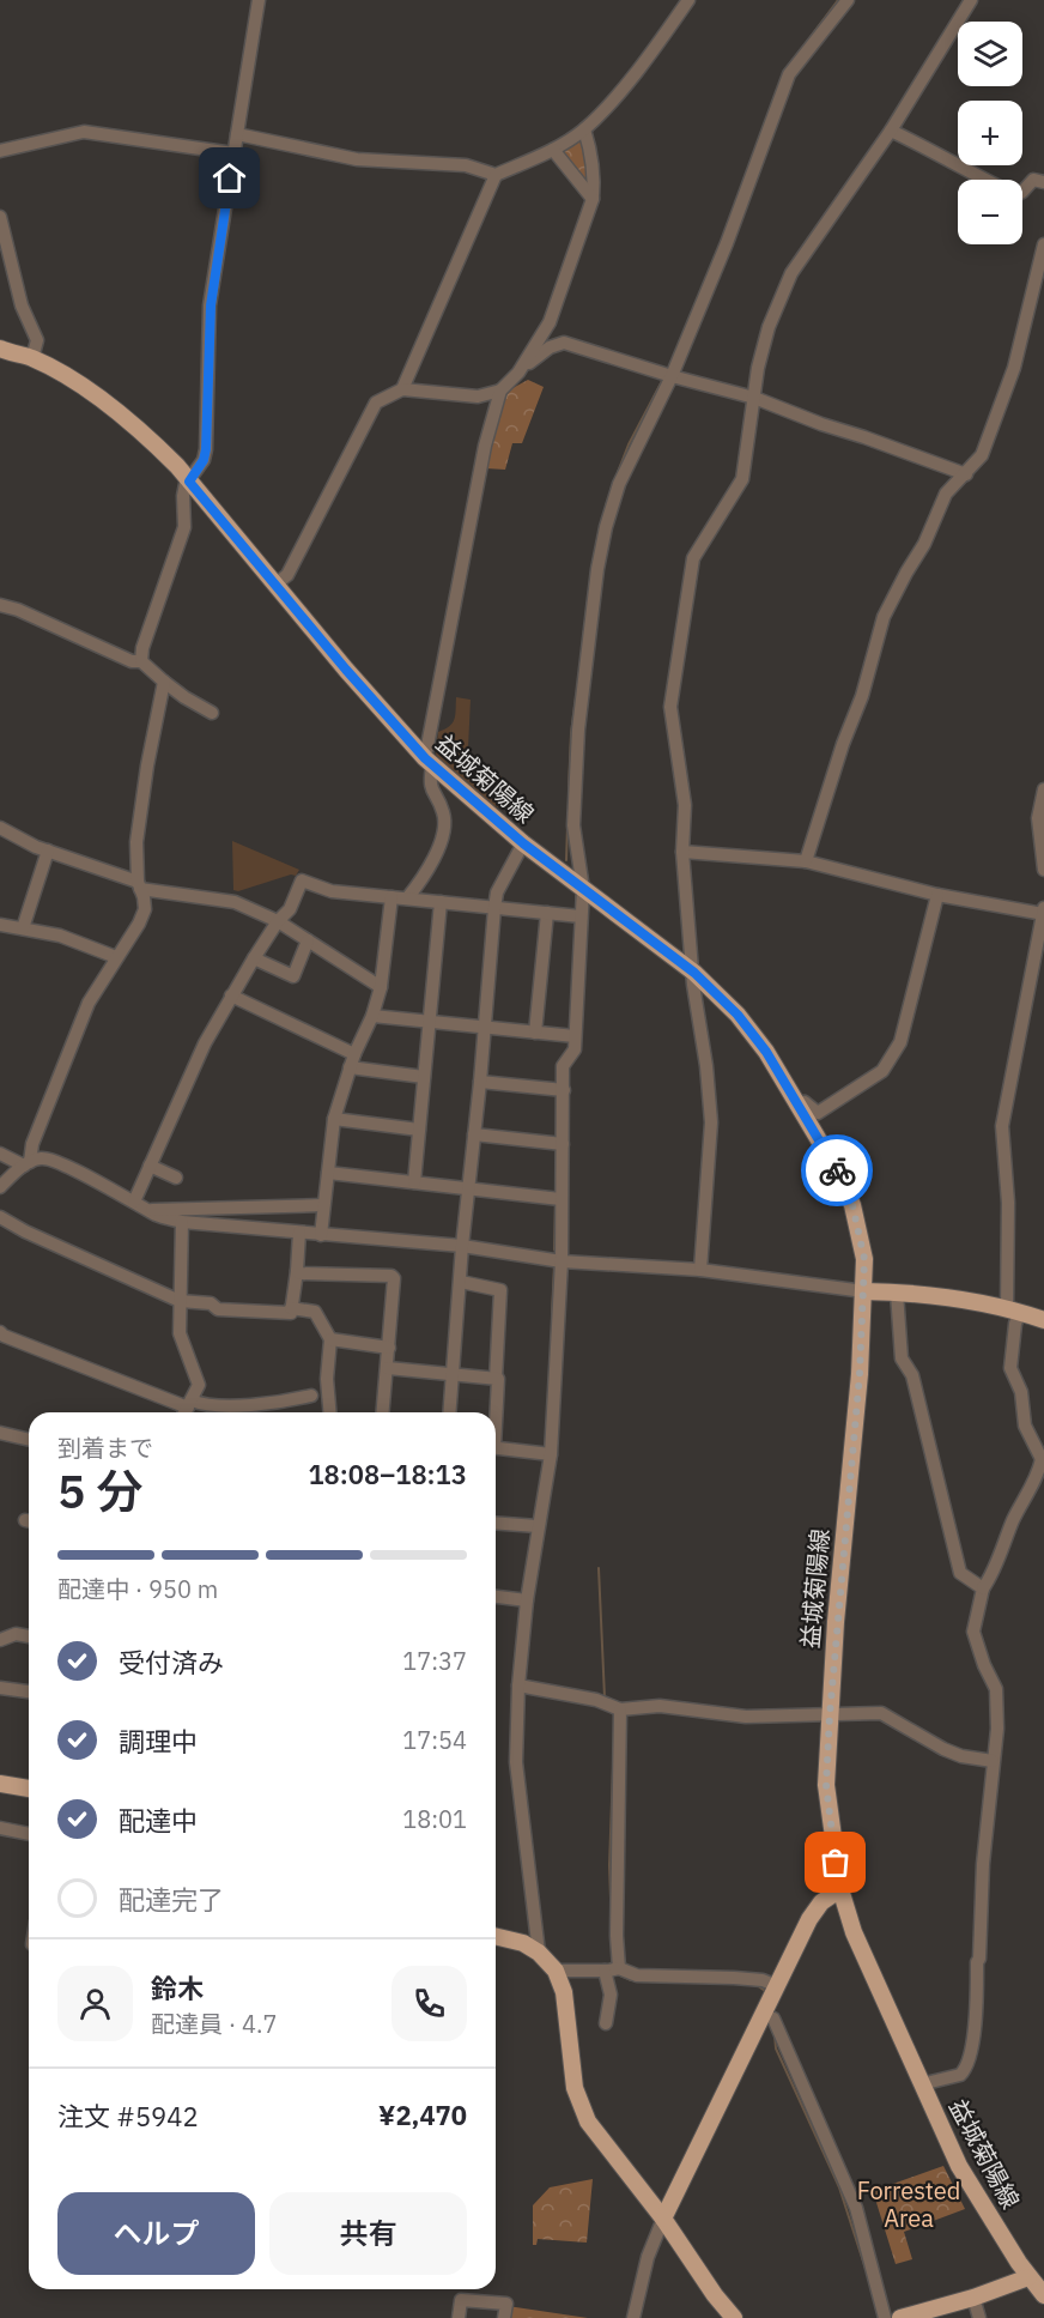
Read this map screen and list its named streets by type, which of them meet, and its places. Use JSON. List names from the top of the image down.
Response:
{
  "streets": {
    "main road": ["益城菊陽線"]
  },
  "parks": ["Forrested Area"],
  "page": {
    "map_buttons": ["+", "−"],
    "heading": ["5 分", "到着まで", "18:08–18:13"],
    "panel": [
      "鈴木",
      "配達員 · 4.7",
      "注文 #5942",
      "¥2,470"
    ],
    "bar": "配達中 · 950 m",
    "list": [
      ["受付済み", "17:37"],
      ["調理中", "17:54"],
      ["配達中", "18:01"],
      "配達完了"
    ],
    "buttons": ["ヘルプ", "共有"]
  }
}
